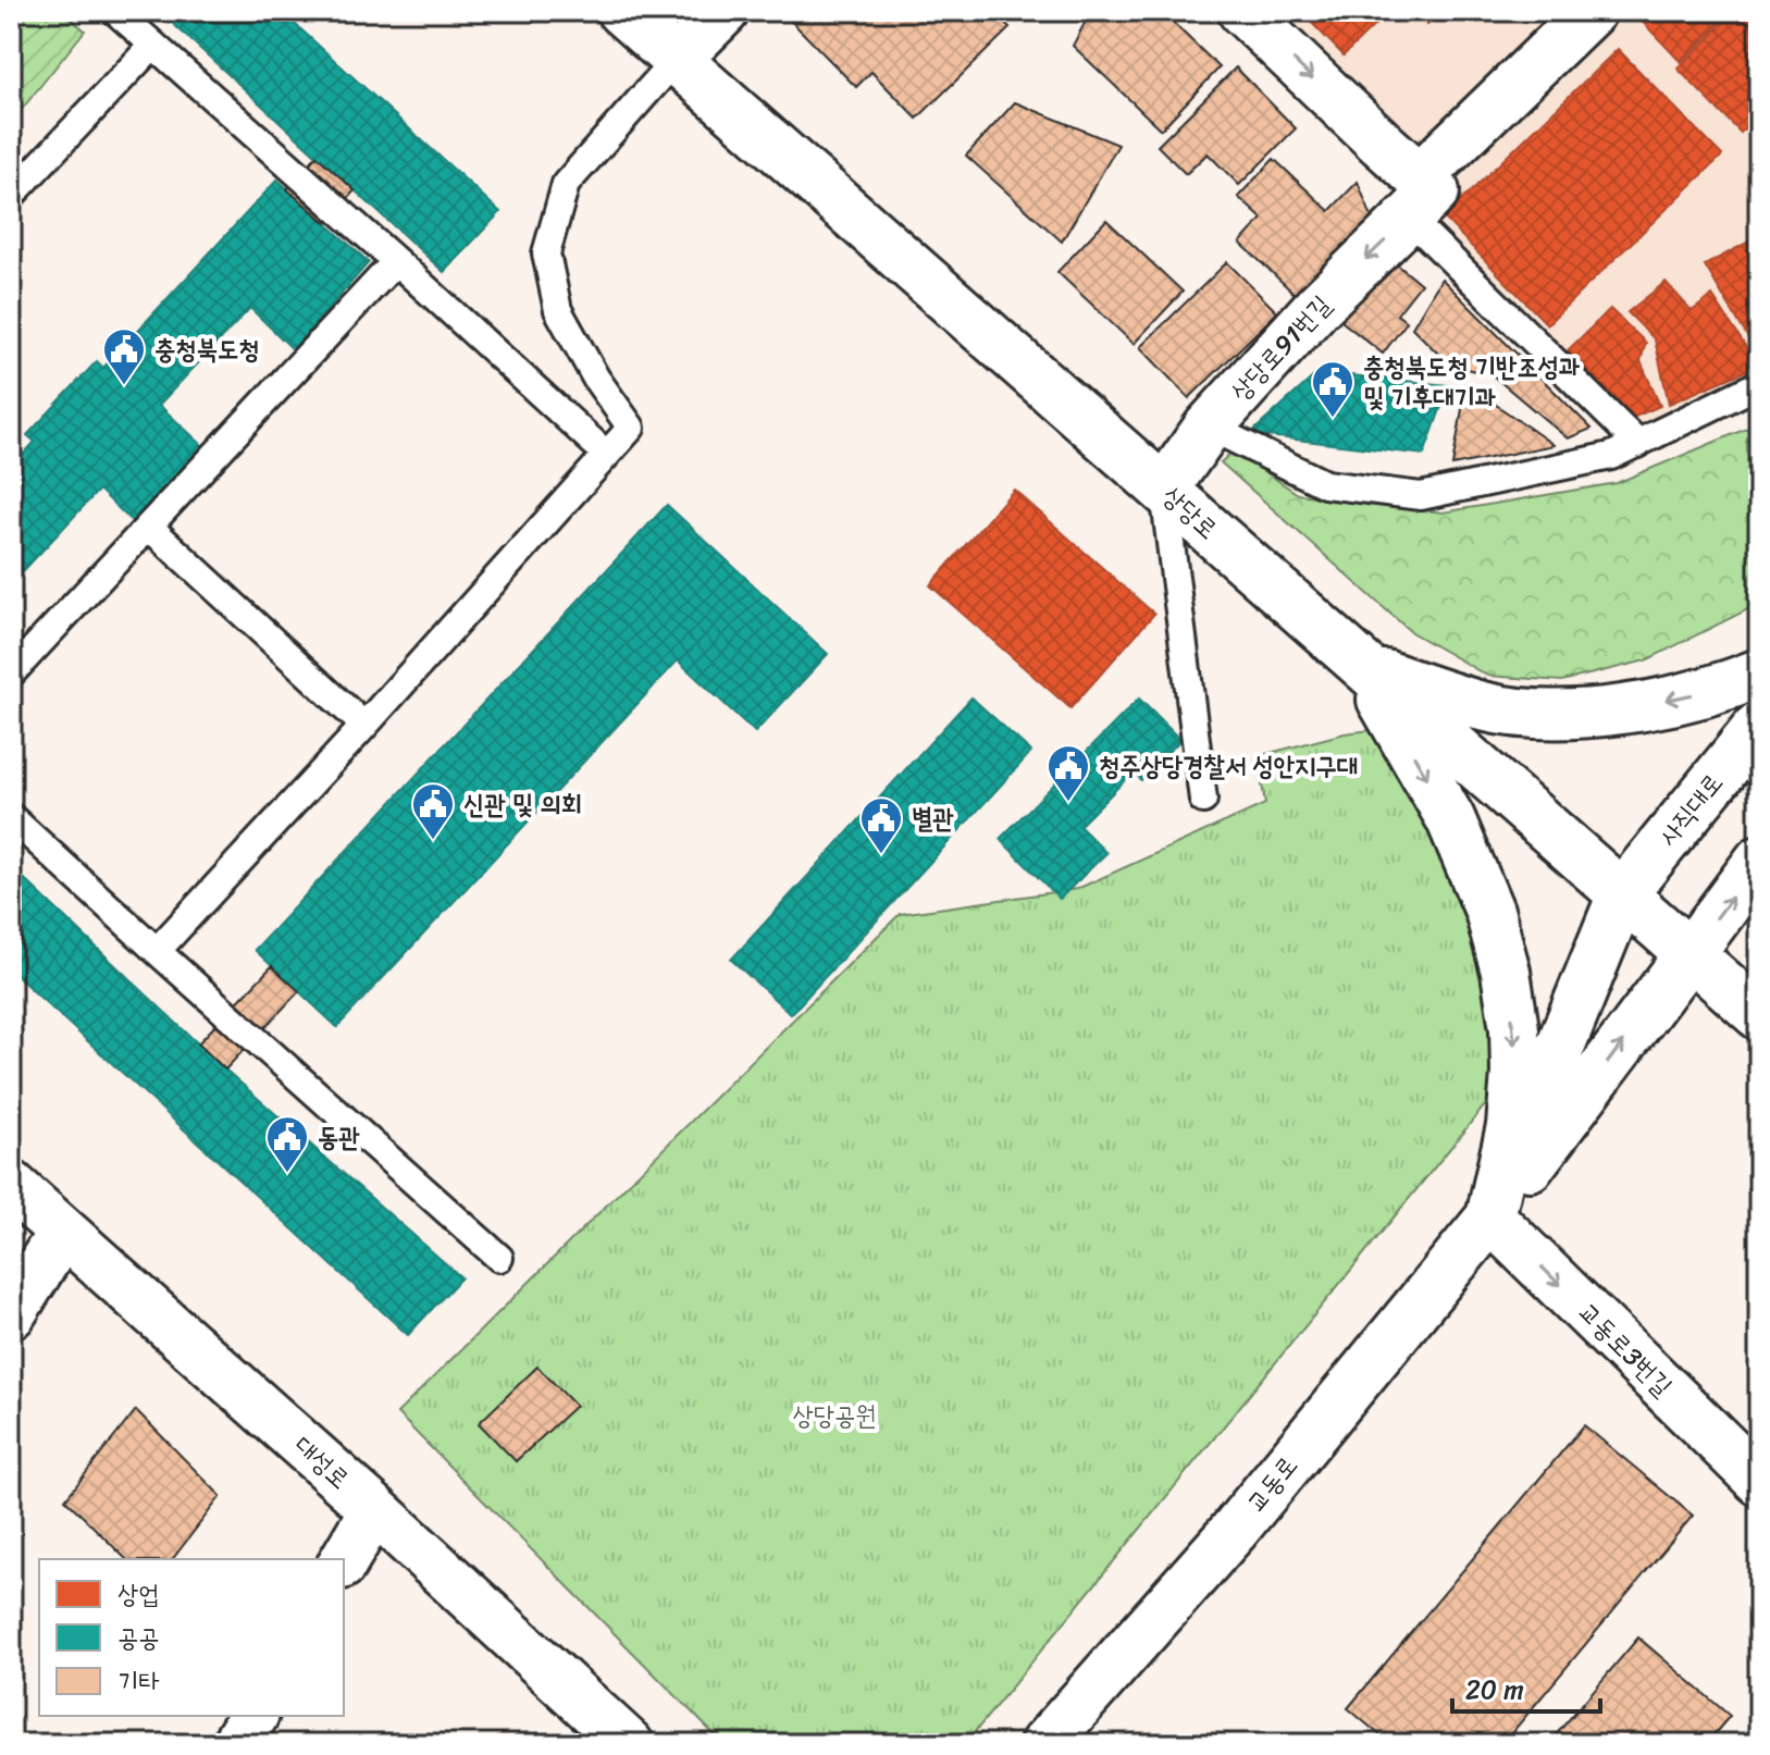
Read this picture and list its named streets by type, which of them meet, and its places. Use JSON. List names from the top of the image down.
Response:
{
  "streets": {
    "street": [
      "상당로91번길",
      "상당로",
      "사직대로",
      "교동로3번길",
      "대성로",
      "교동로"
    ]
  },
  "crossings": [
    ["상당로91번길", "상당로"],
    ["상당로", "사직대로"],
    ["상당로", "교동로"],
    ["사직대로", "교동로"],
    ["교동로3번길", "교동로"]
  ],
  "one_way": ["상당로91번길", "교동로3번길"],
  "parks": ["상당공원"],
  "places": {
    "public building": [
      "충청북도청",
      "충청북도청 기반조성과 및 기후대기과",
      "청주상당경찰서 성안지구대",
      "신관 및 의회",
      "별관",
      "동관"
    ]
  },
  "legend": ["상업", "공공", "기타"],
  "scale_bar": "20 m"
}
